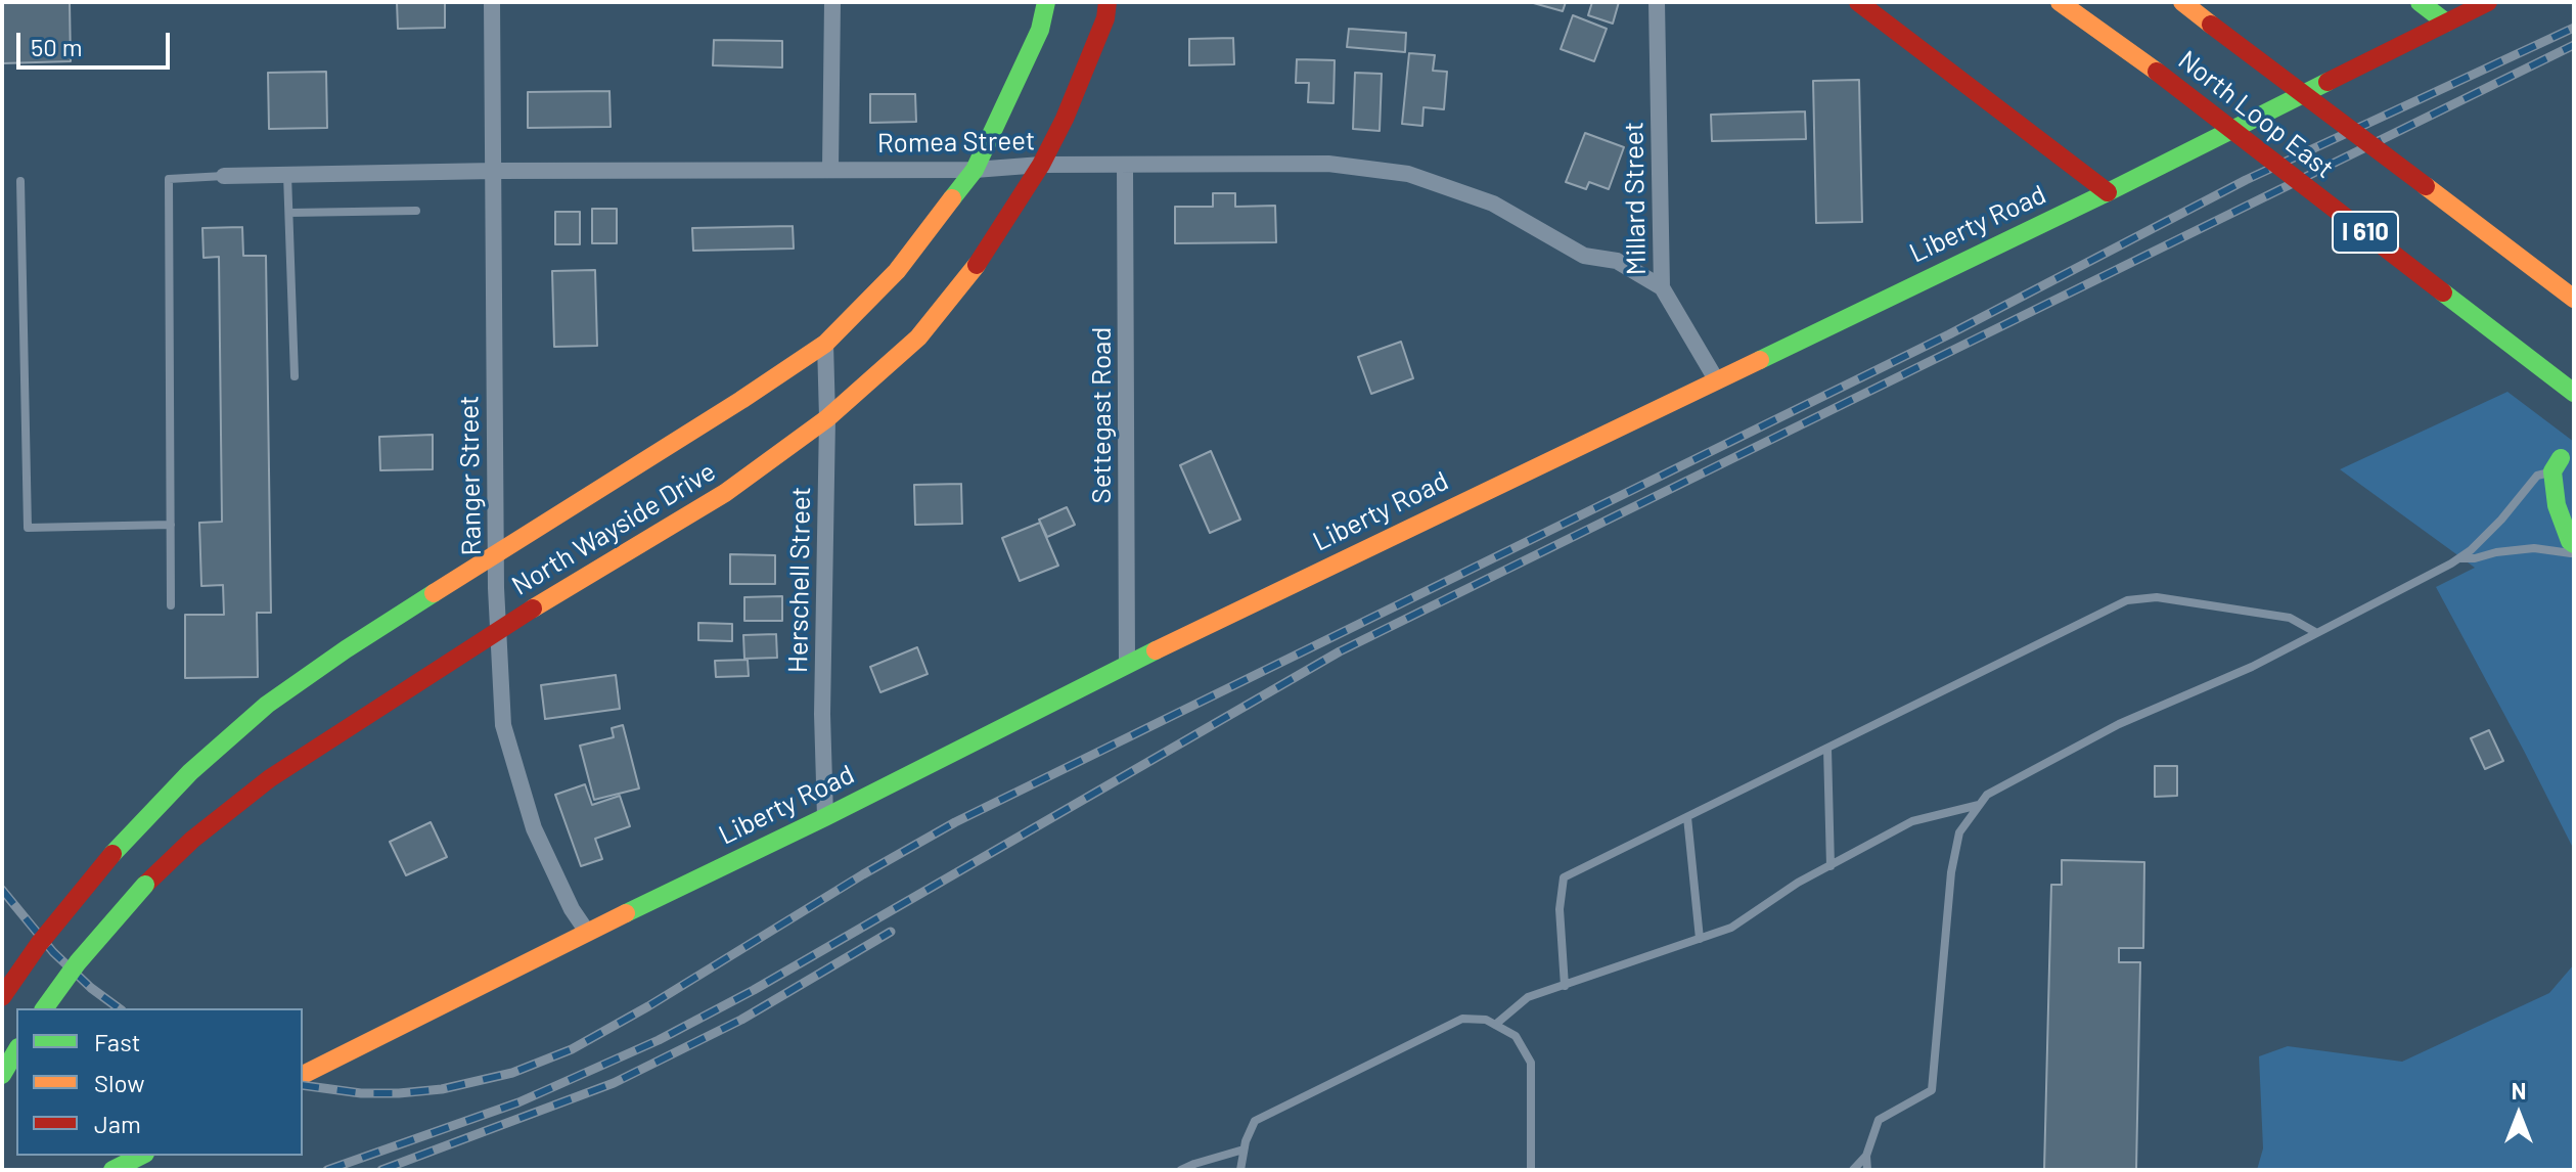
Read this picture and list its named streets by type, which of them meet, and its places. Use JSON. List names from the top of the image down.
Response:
{
  "streets": {
    "main road": [
      "North Loop East",
      "Liberty Road",
      "I 610",
      "North Wayside Drive"
    ],
    "street": [
      "Romea Street",
      "Millard Street",
      "Settegast Road",
      "Ranger Street",
      "Herschell Street"
    ]
  },
  "crossings": [
    ["Romea Street", "Millard Street"],
    ["Romea Street", "Settegast Road"],
    ["Romea Street", "Ranger Street"],
    ["Romea Street", "North Wayside Drive"],
    ["Millard Street", "Liberty Road"],
    ["Liberty Road", "Settegast Road"],
    ["Liberty Road", "Ranger Street"],
    ["Liberty Road", "Herschell Street"],
    ["Ranger Street", "North Wayside Drive"],
    ["North Wayside Drive", "Herschell Street"]
  ],
  "legend": ["Fast", "Slow", "Jam"],
  "scale_bar": "50 m",
  "north": "top"
}
